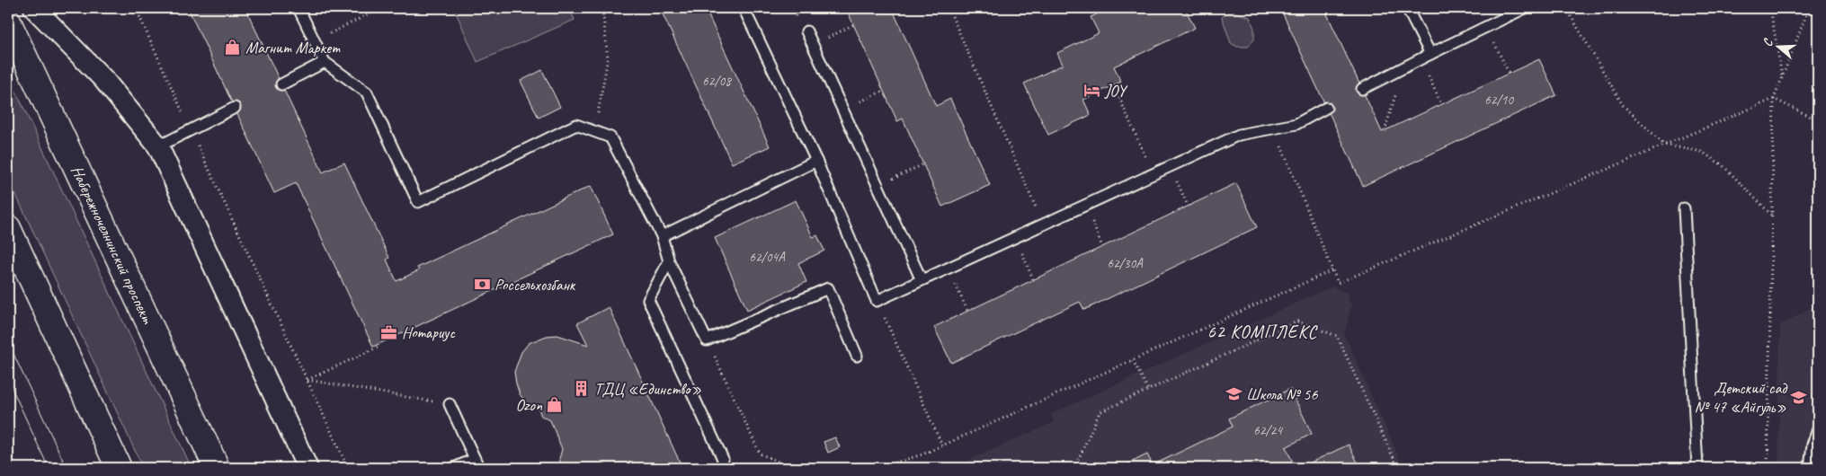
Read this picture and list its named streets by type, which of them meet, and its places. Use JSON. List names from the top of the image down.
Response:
{
  "streets": {
    "main road": ["Набережночелнинский проспект"]
  },
  "districts": ["62 КОМПЛЕКС"],
  "places": {
    "shop": ["Магнит Маркет", "Ozon"],
    "hotel": ["JOY"],
    "bank": ["Россельхозбанк"],
    "office": ["Нотариус"],
    "building": ["ТДЦ «Единство»"],
    "school or university": ["Школа № 56", "Детский сад № 47 «Айгуль»"]
  },
  "house_numbers": [
    "62/08",
    "62/10",
    "62/04А",
    "62/30А",
    "62/24"
  ],
  "north": "left"
}
